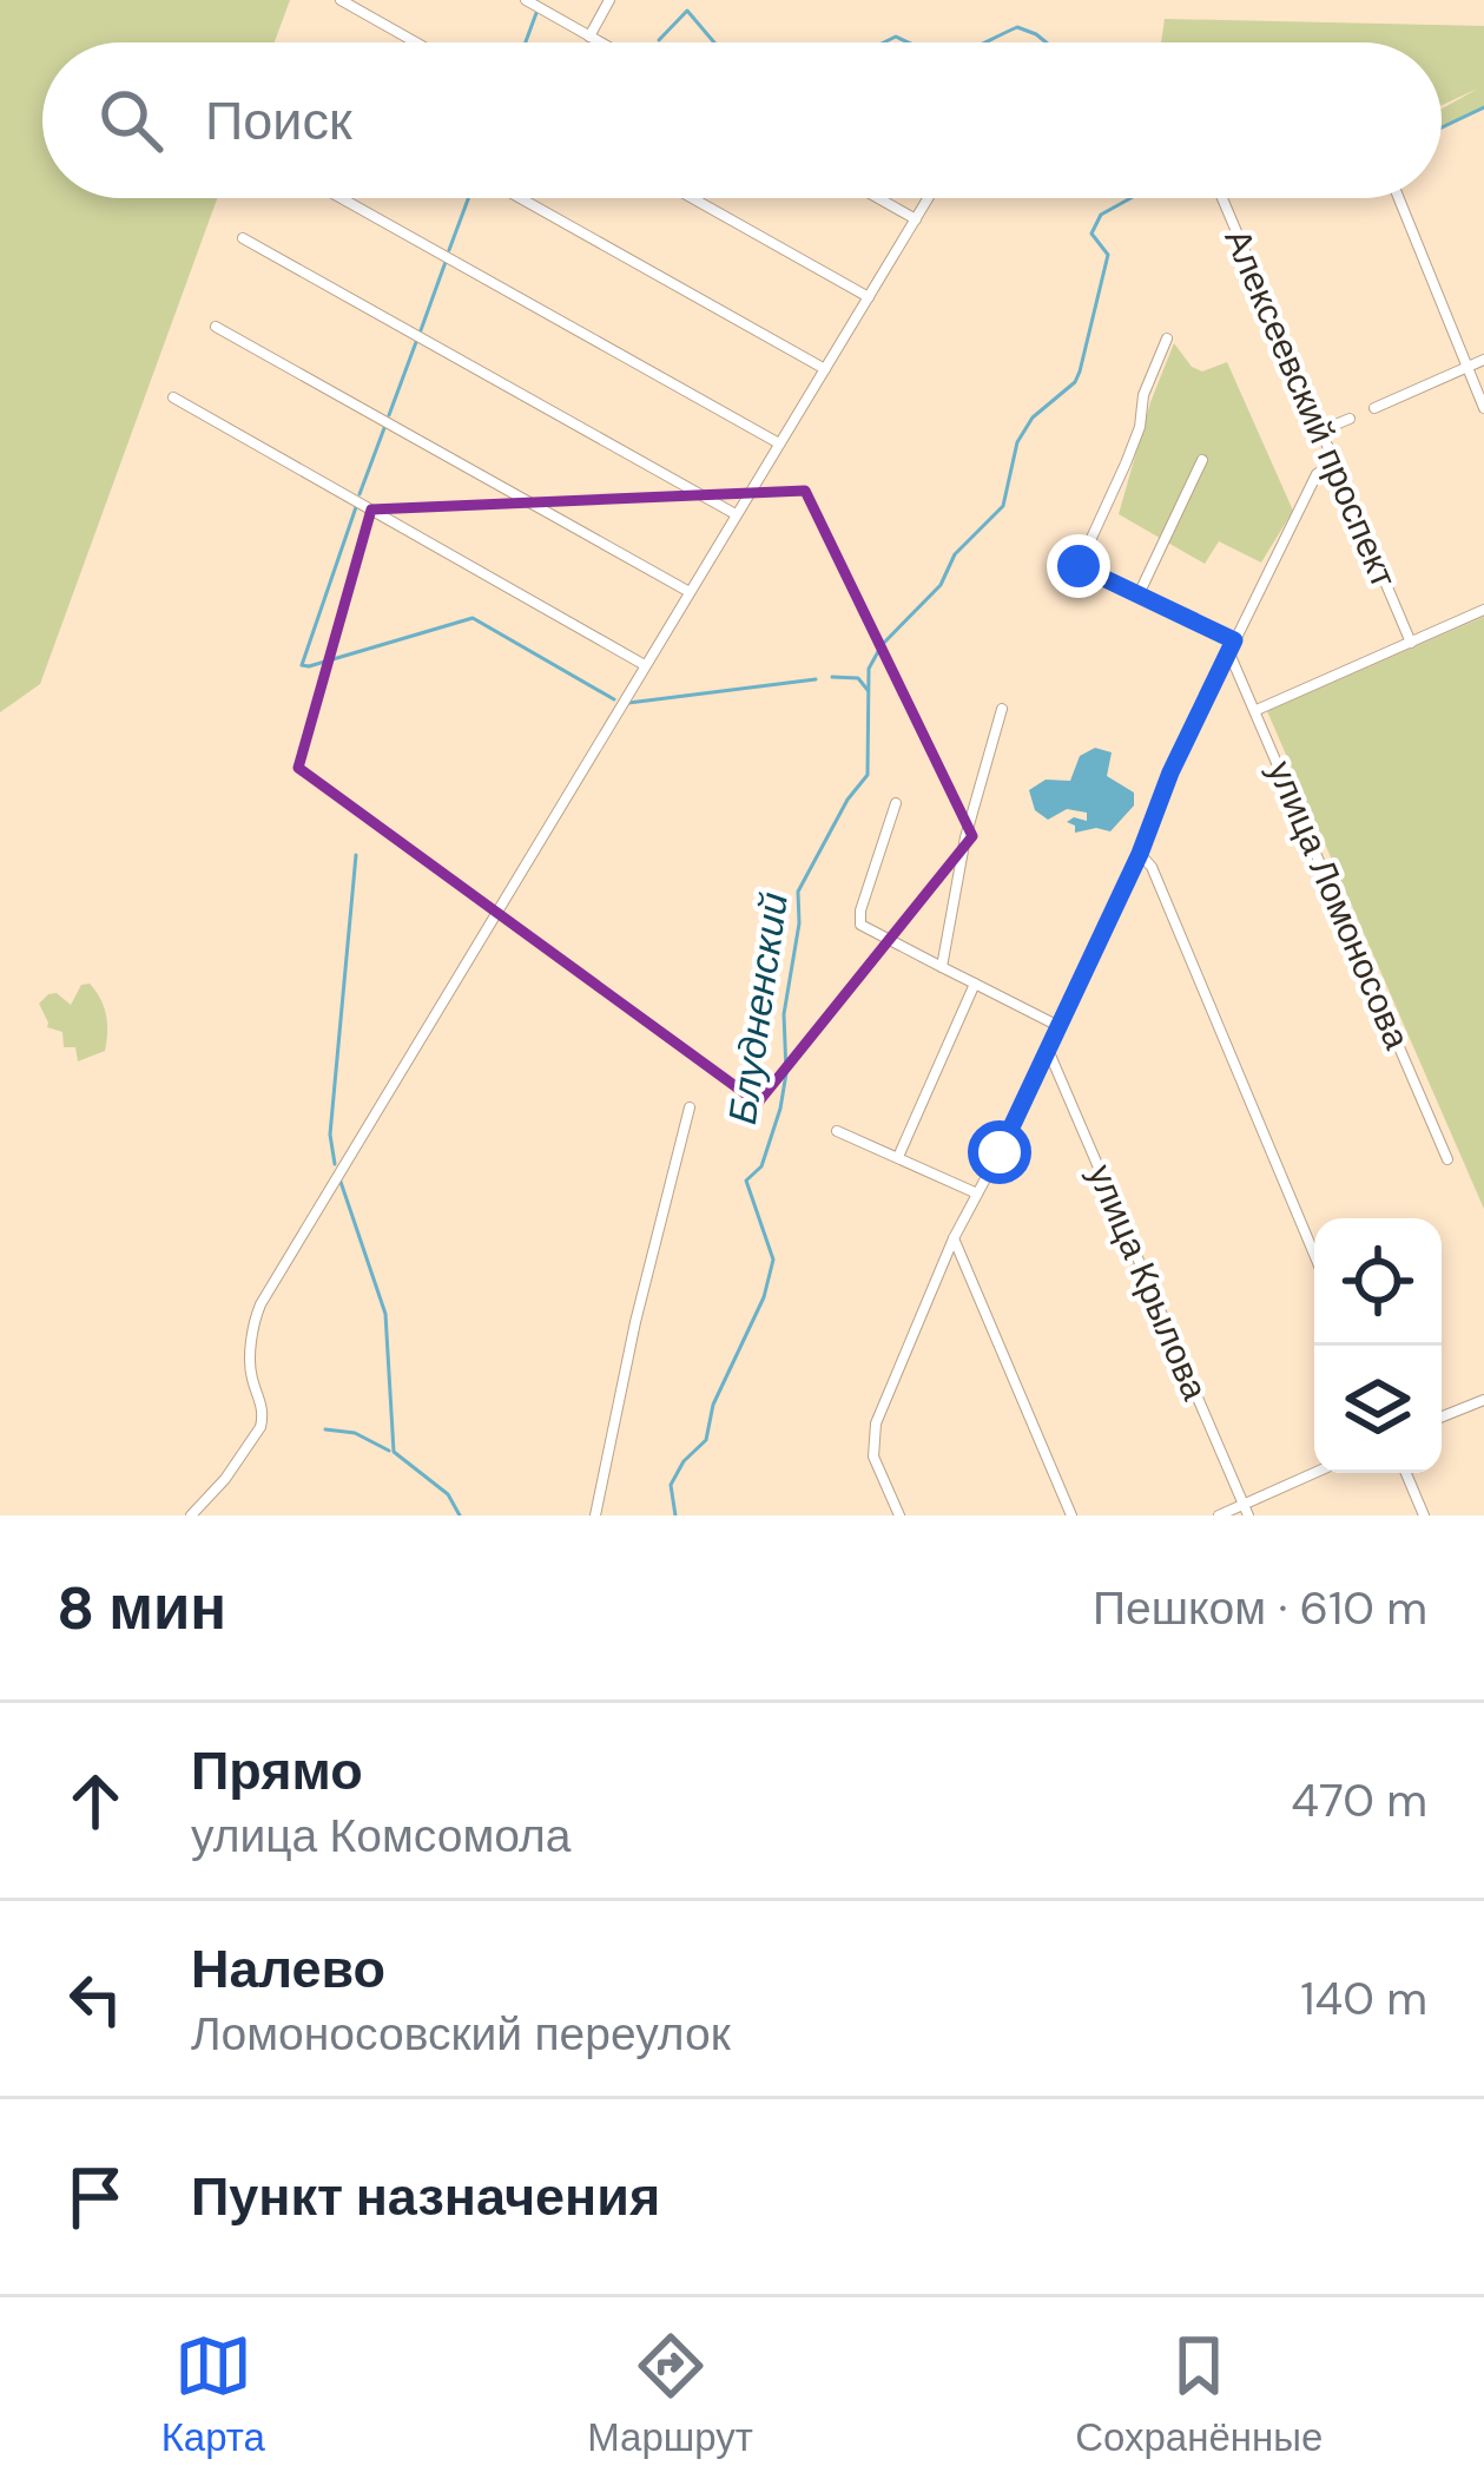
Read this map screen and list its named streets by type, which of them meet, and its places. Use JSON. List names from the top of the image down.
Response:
{
  "streets": {
    "street": ["Алексеевский проспект", "улица Ломоносова", "улица Крылова"]
  },
  "water": ["Блудненский"],
  "page": {
    "search": "Поиск",
    "heading": ["8 мин", "Пешком · 610 m"],
    "list": [
      ["Прямо", "улица Комсомола", "470 m"],
      ["Налево", "Ломоносовский переулок", "140 m"],
      "Пункт назначения"
    ],
    "nav": ["Карта", "Маршрут", "Сохранённые"]
  }
}
